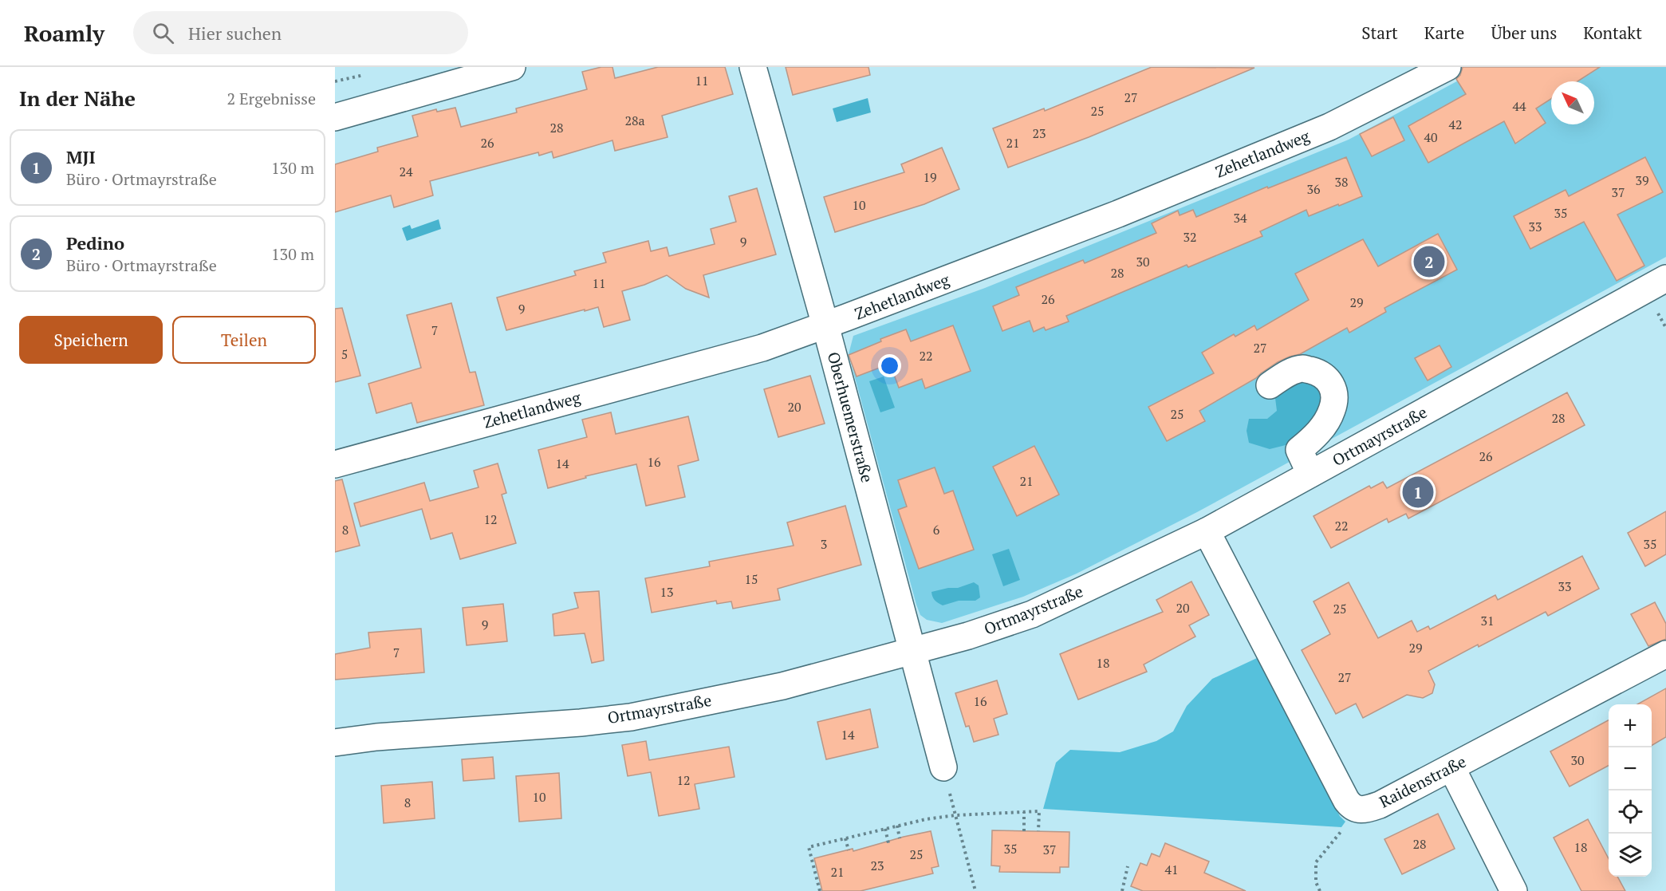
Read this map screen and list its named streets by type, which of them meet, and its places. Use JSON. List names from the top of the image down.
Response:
{
  "streets": {
    "street": [
      "Zehetlandweg",
      "Oberhuemerstraße",
      "Ortmayrstraße",
      "Raidenstraße"
    ]
  },
  "crossings": [
    ["Zehetlandweg", "Oberhuemerstraße"],
    ["Oberhuemerstraße", "Ortmayrstraße"],
    ["Ortmayrstraße", "Raidenstraße"]
  ],
  "house_numbers": [
    "11",
    "27",
    "44",
    "25",
    "28a",
    "42",
    "28",
    "23",
    "40",
    "26",
    "21",
    "24",
    "19",
    "39",
    "38",
    "36",
    "37",
    "10",
    "35",
    "34",
    "33",
    "32",
    "9",
    "30",
    "28",
    "11",
    "26",
    "29",
    "9",
    "7",
    "27",
    "5",
    "22",
    "20",
    "25",
    "28",
    "26",
    "16",
    "14",
    "21",
    "12",
    "22",
    "8",
    "6",
    "3",
    "35",
    "15",
    "33",
    "13",
    "20",
    "25",
    "31",
    "9",
    "29",
    "7",
    "18",
    "27",
    "16",
    "14",
    "30",
    "12",
    "10",
    "8",
    "28",
    "18",
    "35",
    "37",
    "25",
    "23",
    "41",
    "21"
  ],
  "north": "top left",
  "page": {
    "header": "Roamly",
    "search": "Hier suchen",
    "nav": [
      "Start",
      "Karte",
      "Über uns",
      "Kontakt"
    ],
    "heading": ["In der Nähe", "2 Ergebnisse"],
    "list": [
      {
        "mark": "1",
        "name": "MJI",
        "note": "Büro · Ortmayrstraße",
        "value": "130 m"
      },
      {
        "mark": "2",
        "name": "Pedino",
        "note": "Büro · Ortmayrstraße",
        "value": "130 m"
      }
    ],
    "pins": ["2", "1"],
    "buttons": ["Speichern", "Teilen"],
    "map_buttons": ["+", "−"]
  }
}
